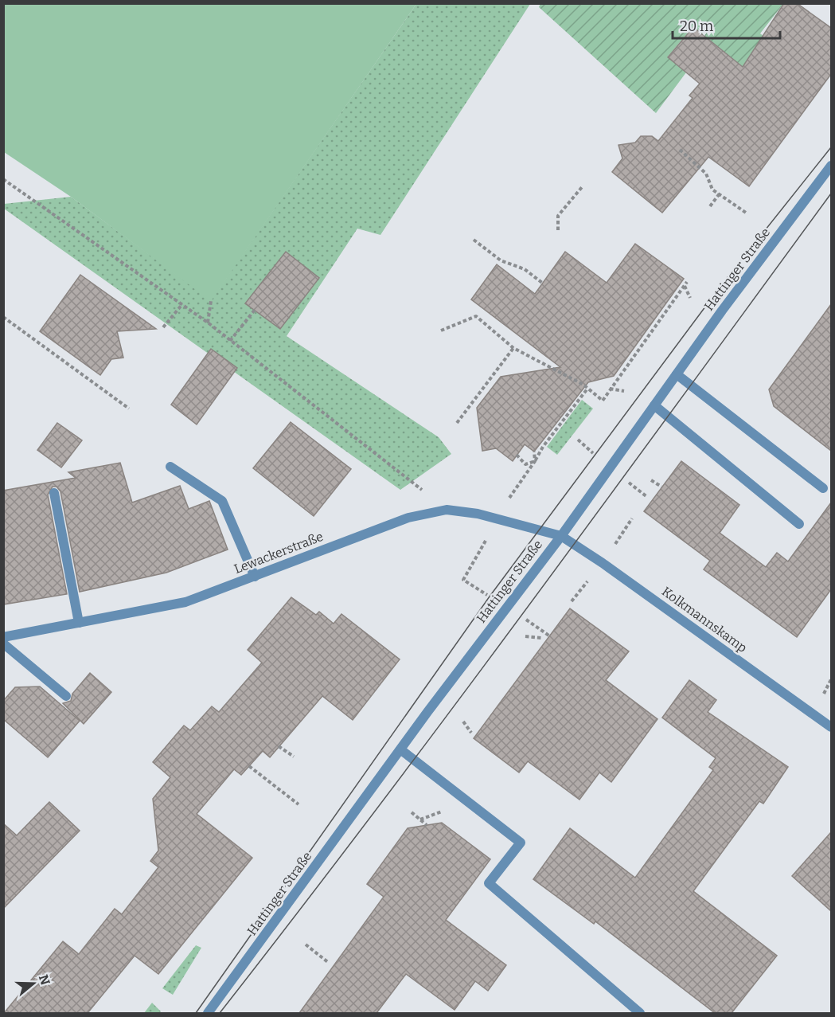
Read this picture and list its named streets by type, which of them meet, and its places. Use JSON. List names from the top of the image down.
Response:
{
  "streets": {
    "street": ["Hattinger Straße", "Lewackerstraße", "Kolkmannskamp"]
  },
  "crossings": [
    ["Hattinger Straße", "Lewackerstraße"],
    ["Hattinger Straße", "Kolkmannskamp"],
    ["Lewackerstraße", "Kolkmannskamp"]
  ],
  "scale_bar": "20 m",
  "north": "right"
}
